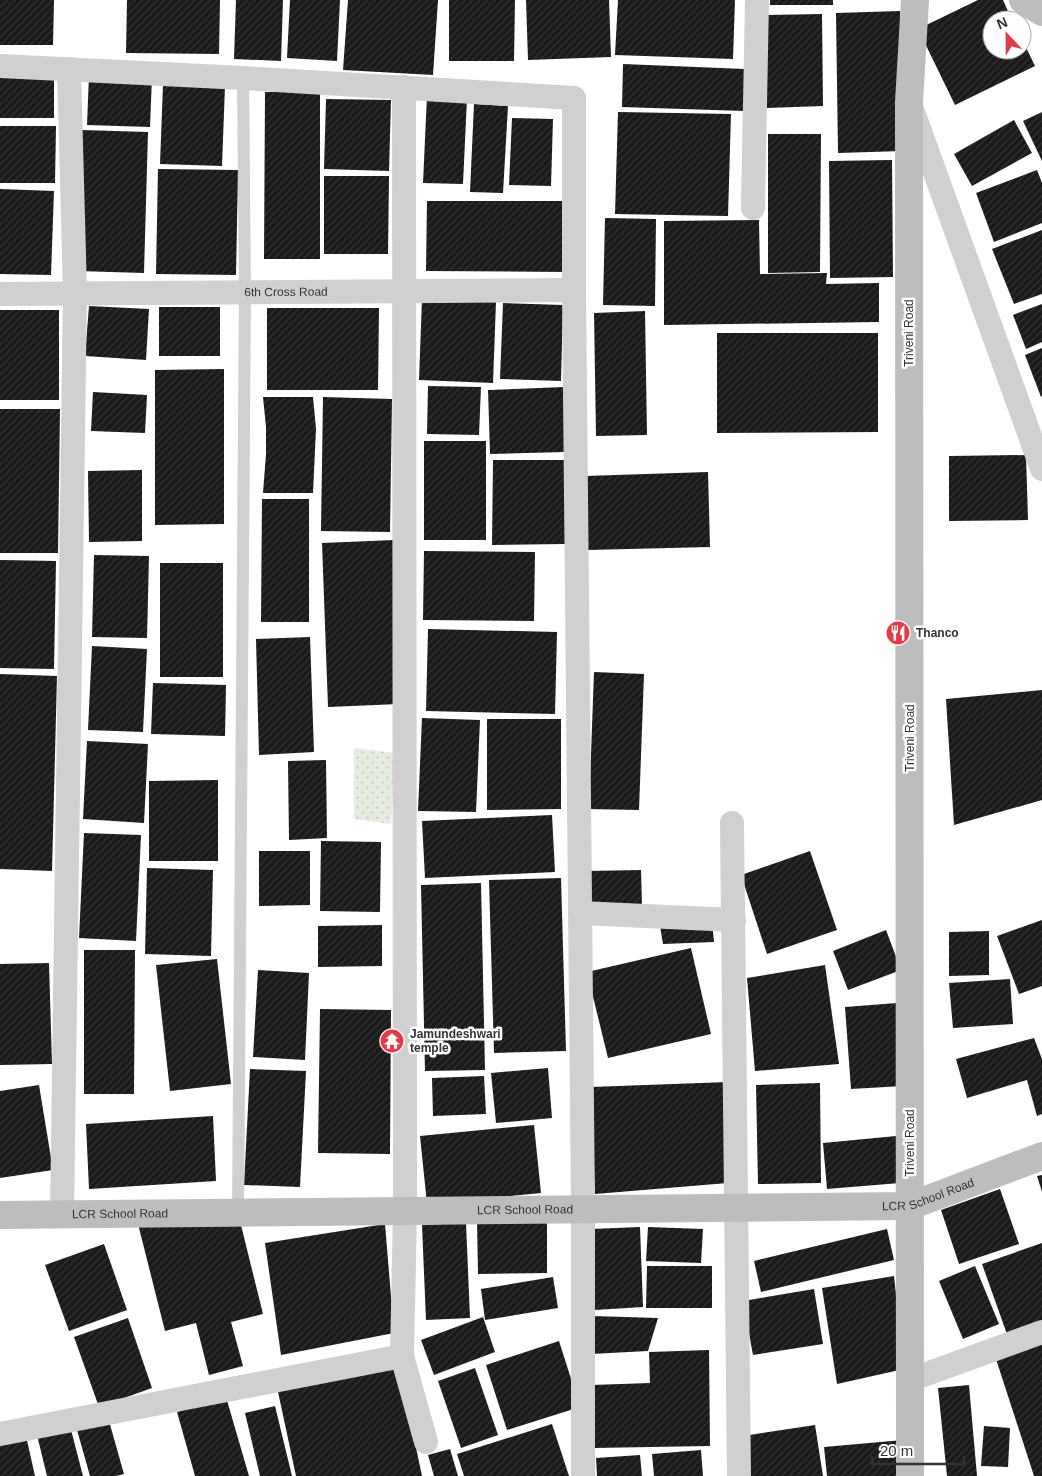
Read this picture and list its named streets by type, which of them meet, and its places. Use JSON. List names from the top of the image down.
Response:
{
  "streets": {
    "street": ["6th Cross Road", "Triveni Road", "LCR School Road"]
  },
  "crossings": [
    ["Triveni Road", "LCR School Road"]
  ],
  "places": {
    "restaurant": ["Thanco"],
    "temple": ["Jamundeshwari temple"]
  },
  "scale_bar": "20 m",
  "north": "top"
}
